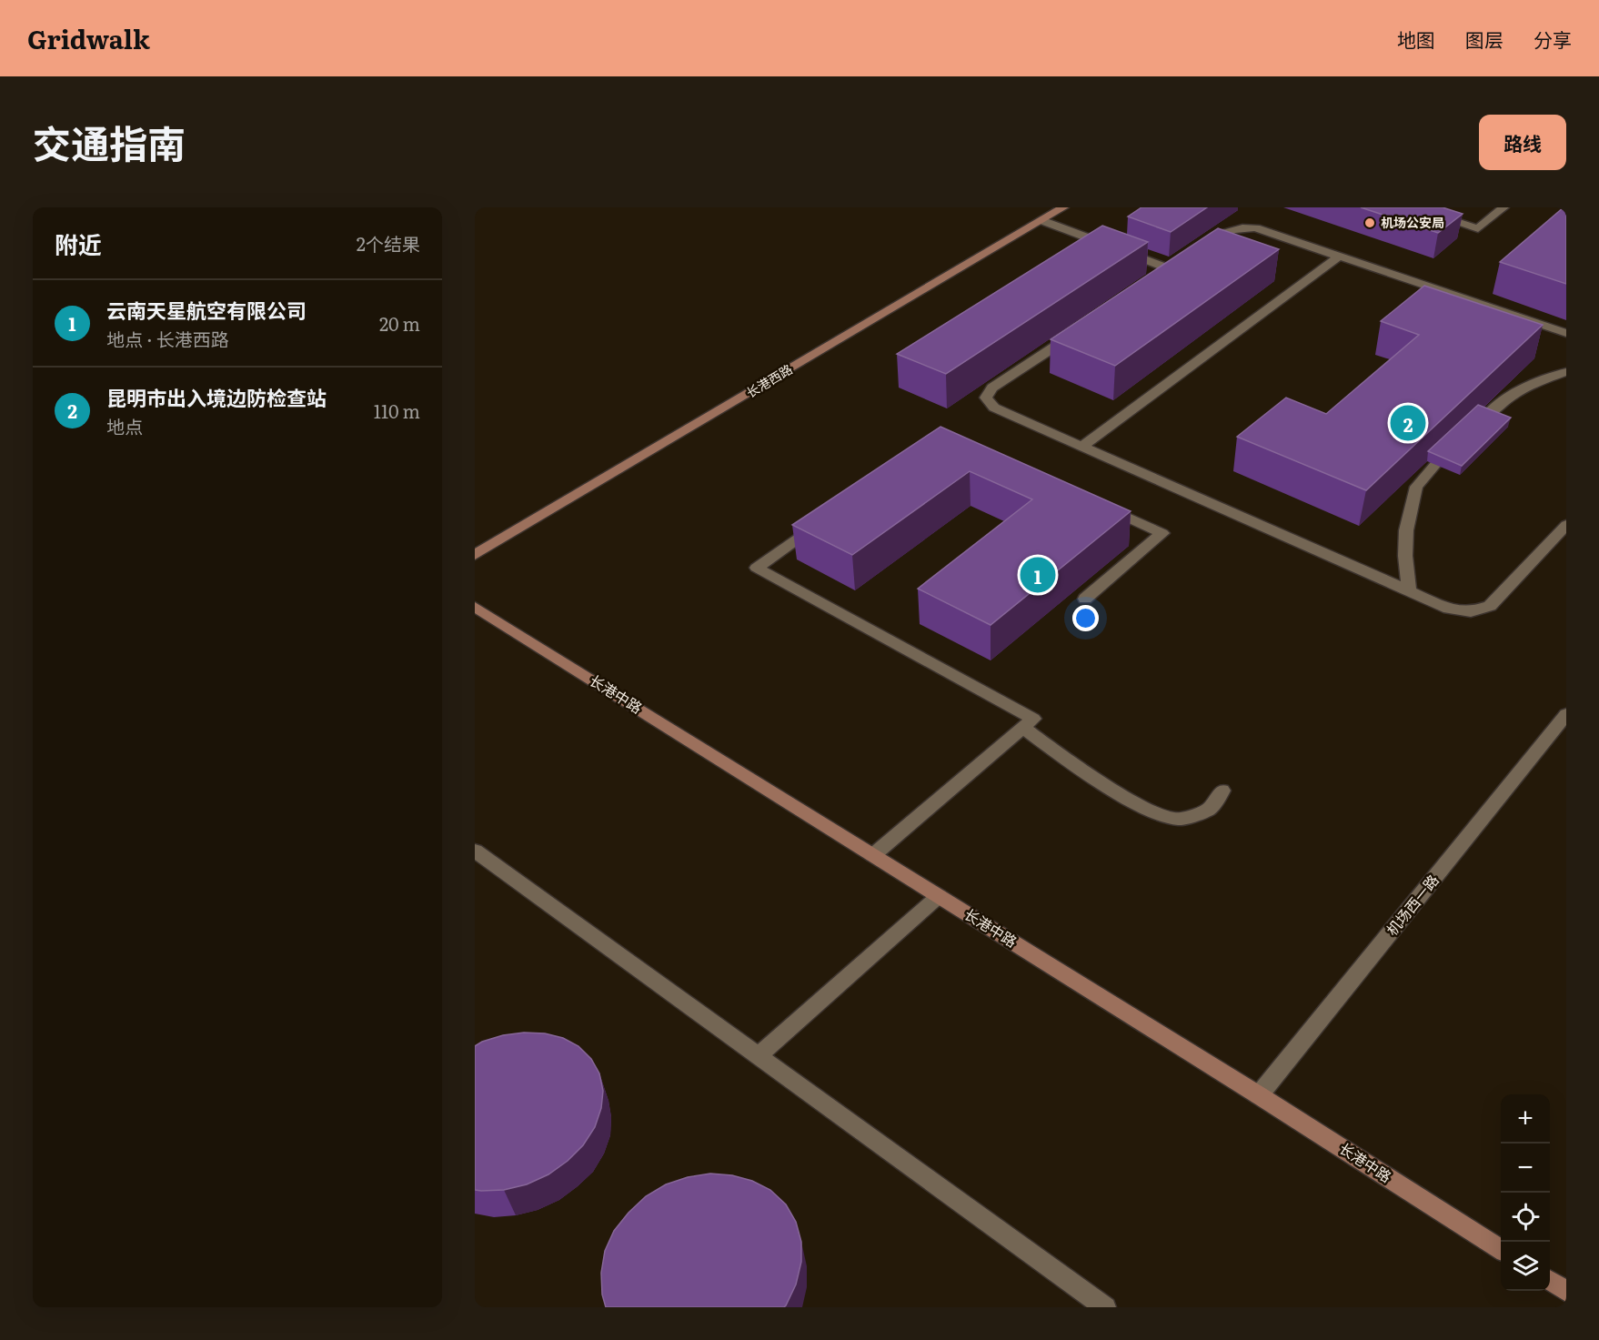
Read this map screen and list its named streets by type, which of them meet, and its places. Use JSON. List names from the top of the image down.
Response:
{
  "streets": {
    "street": ["长港西路", "长港中路", "机场西一路"]
  },
  "crossings": [
    ["长港中路", "机场西一路"]
  ],
  "places": ["机场公安局"],
  "page": {
    "header": "Gridwalk",
    "nav": ["地图", "图层", "分享"],
    "title": "交通指南",
    "buttons": "路线",
    "heading": ["附近", "2个结果"],
    "list": [
      {
        "mark": "1",
        "name": "云南天星航空有限公司",
        "note": "地点 · 长港西路",
        "value": "20 m"
      },
      {
        "mark": "2",
        "name": "昆明市出入境边防检查站",
        "note": "地点",
        "value": "110 m"
      }
    ],
    "pins": ["2", "1"],
    "map_buttons": ["+", "−"]
  }
}
